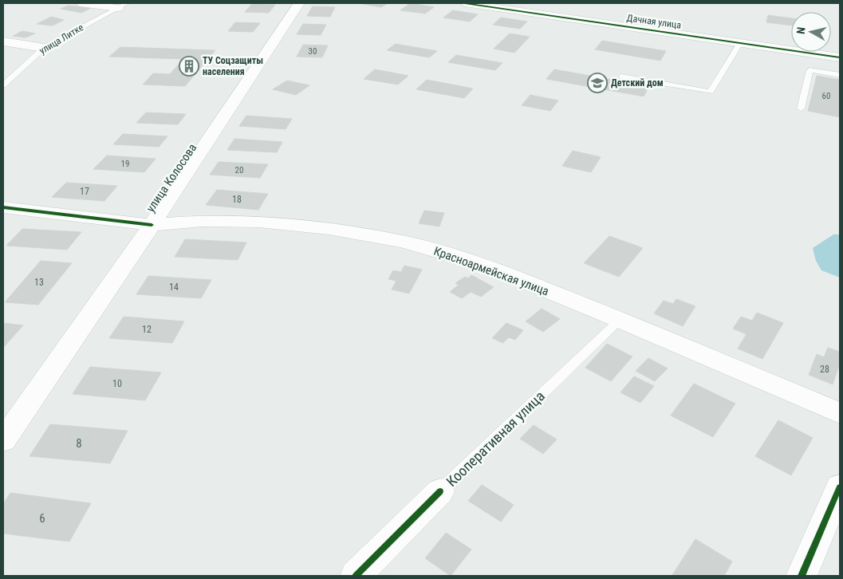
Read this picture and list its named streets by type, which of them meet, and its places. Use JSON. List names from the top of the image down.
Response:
{
  "streets": {
    "main road": [
      "Дачная улица",
      "улица Колосова",
      "Красноармейская улица",
      "Кооперативная улица"
    ],
    "lane": ["улица Литке"]
  },
  "crossings": [
    ["улица Колосова", "Красноармейская улица"],
    ["Красноармейская улица", "Кооперативная улица"]
  ],
  "places": {
    "building": ["ТУ Соцзащиты населения"],
    "school or university": ["Детский дом"]
  },
  "house_numbers": [
    "30",
    "60",
    "19",
    "20",
    "17",
    "18",
    "13",
    "14",
    "12",
    "28",
    "10",
    "8",
    "6"
  ],
  "north": "left"
}
